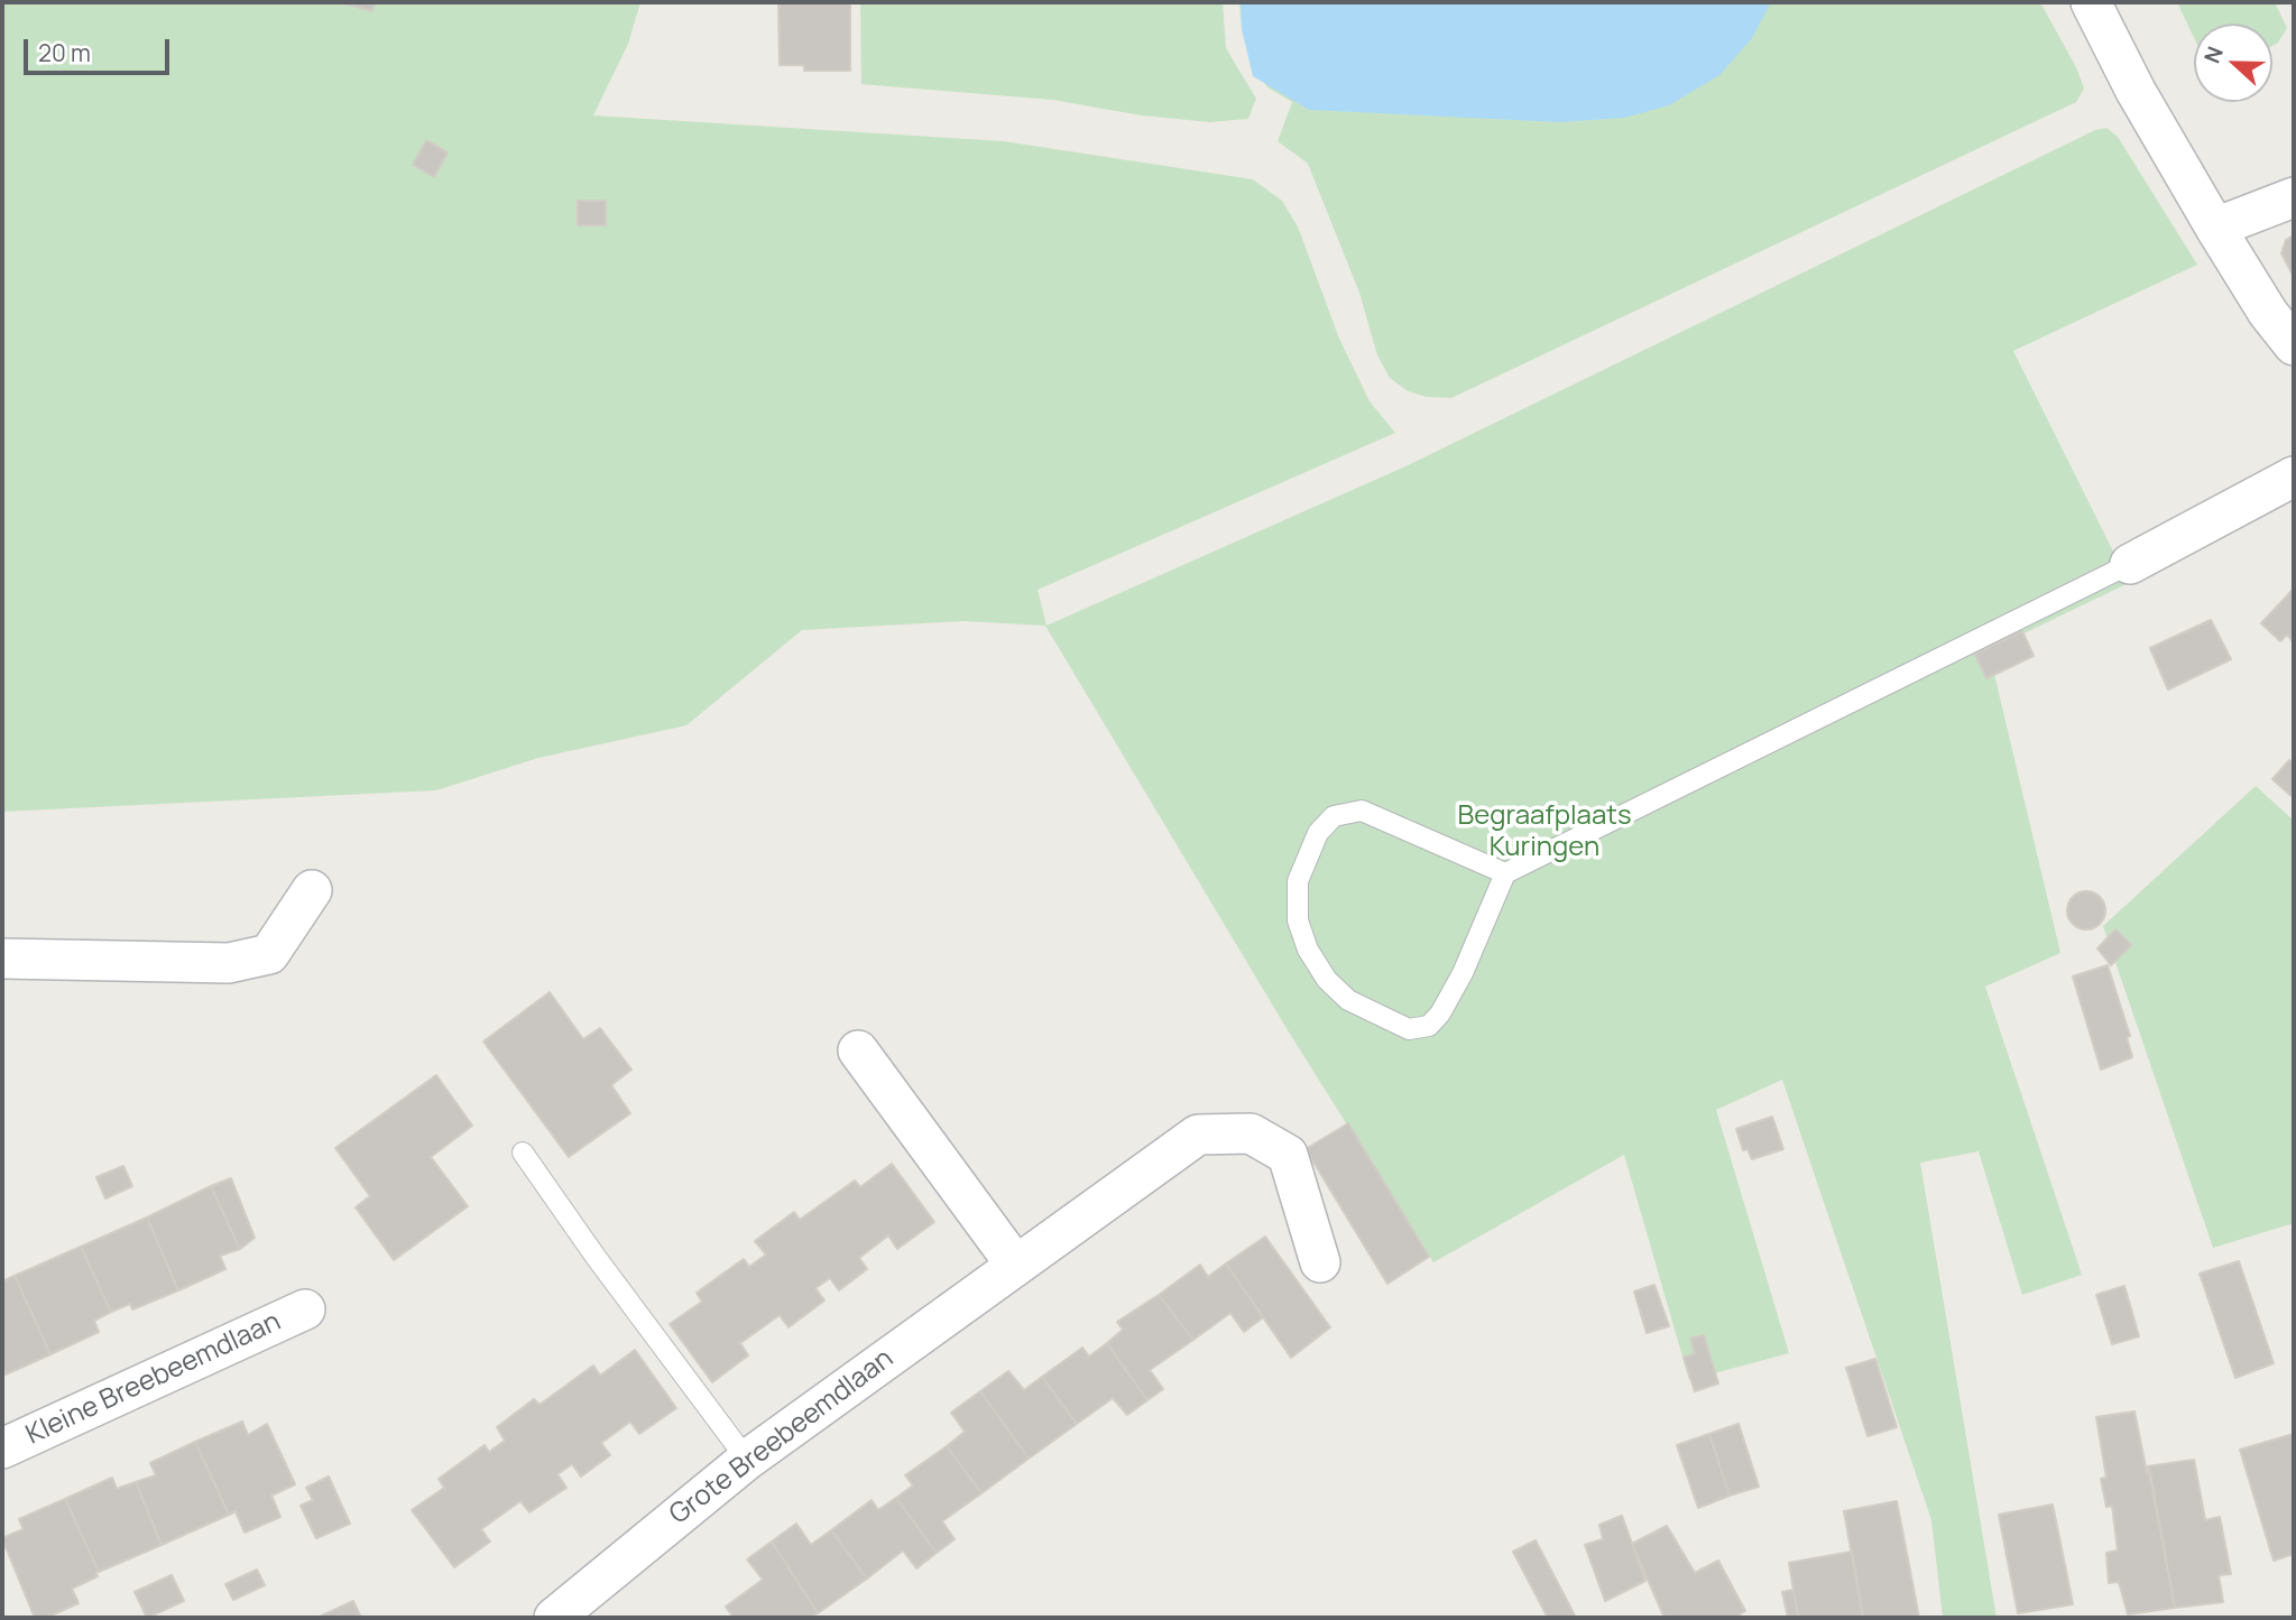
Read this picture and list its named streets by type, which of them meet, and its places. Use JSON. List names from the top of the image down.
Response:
{
  "streets": {
    "street": ["Kleine Breebeemdlaan", "Grote Breebeemdlaan"]
  },
  "parks": ["Begraafplaats Kuringen"],
  "scale_bar": "20 m",
  "north": "left"
}
